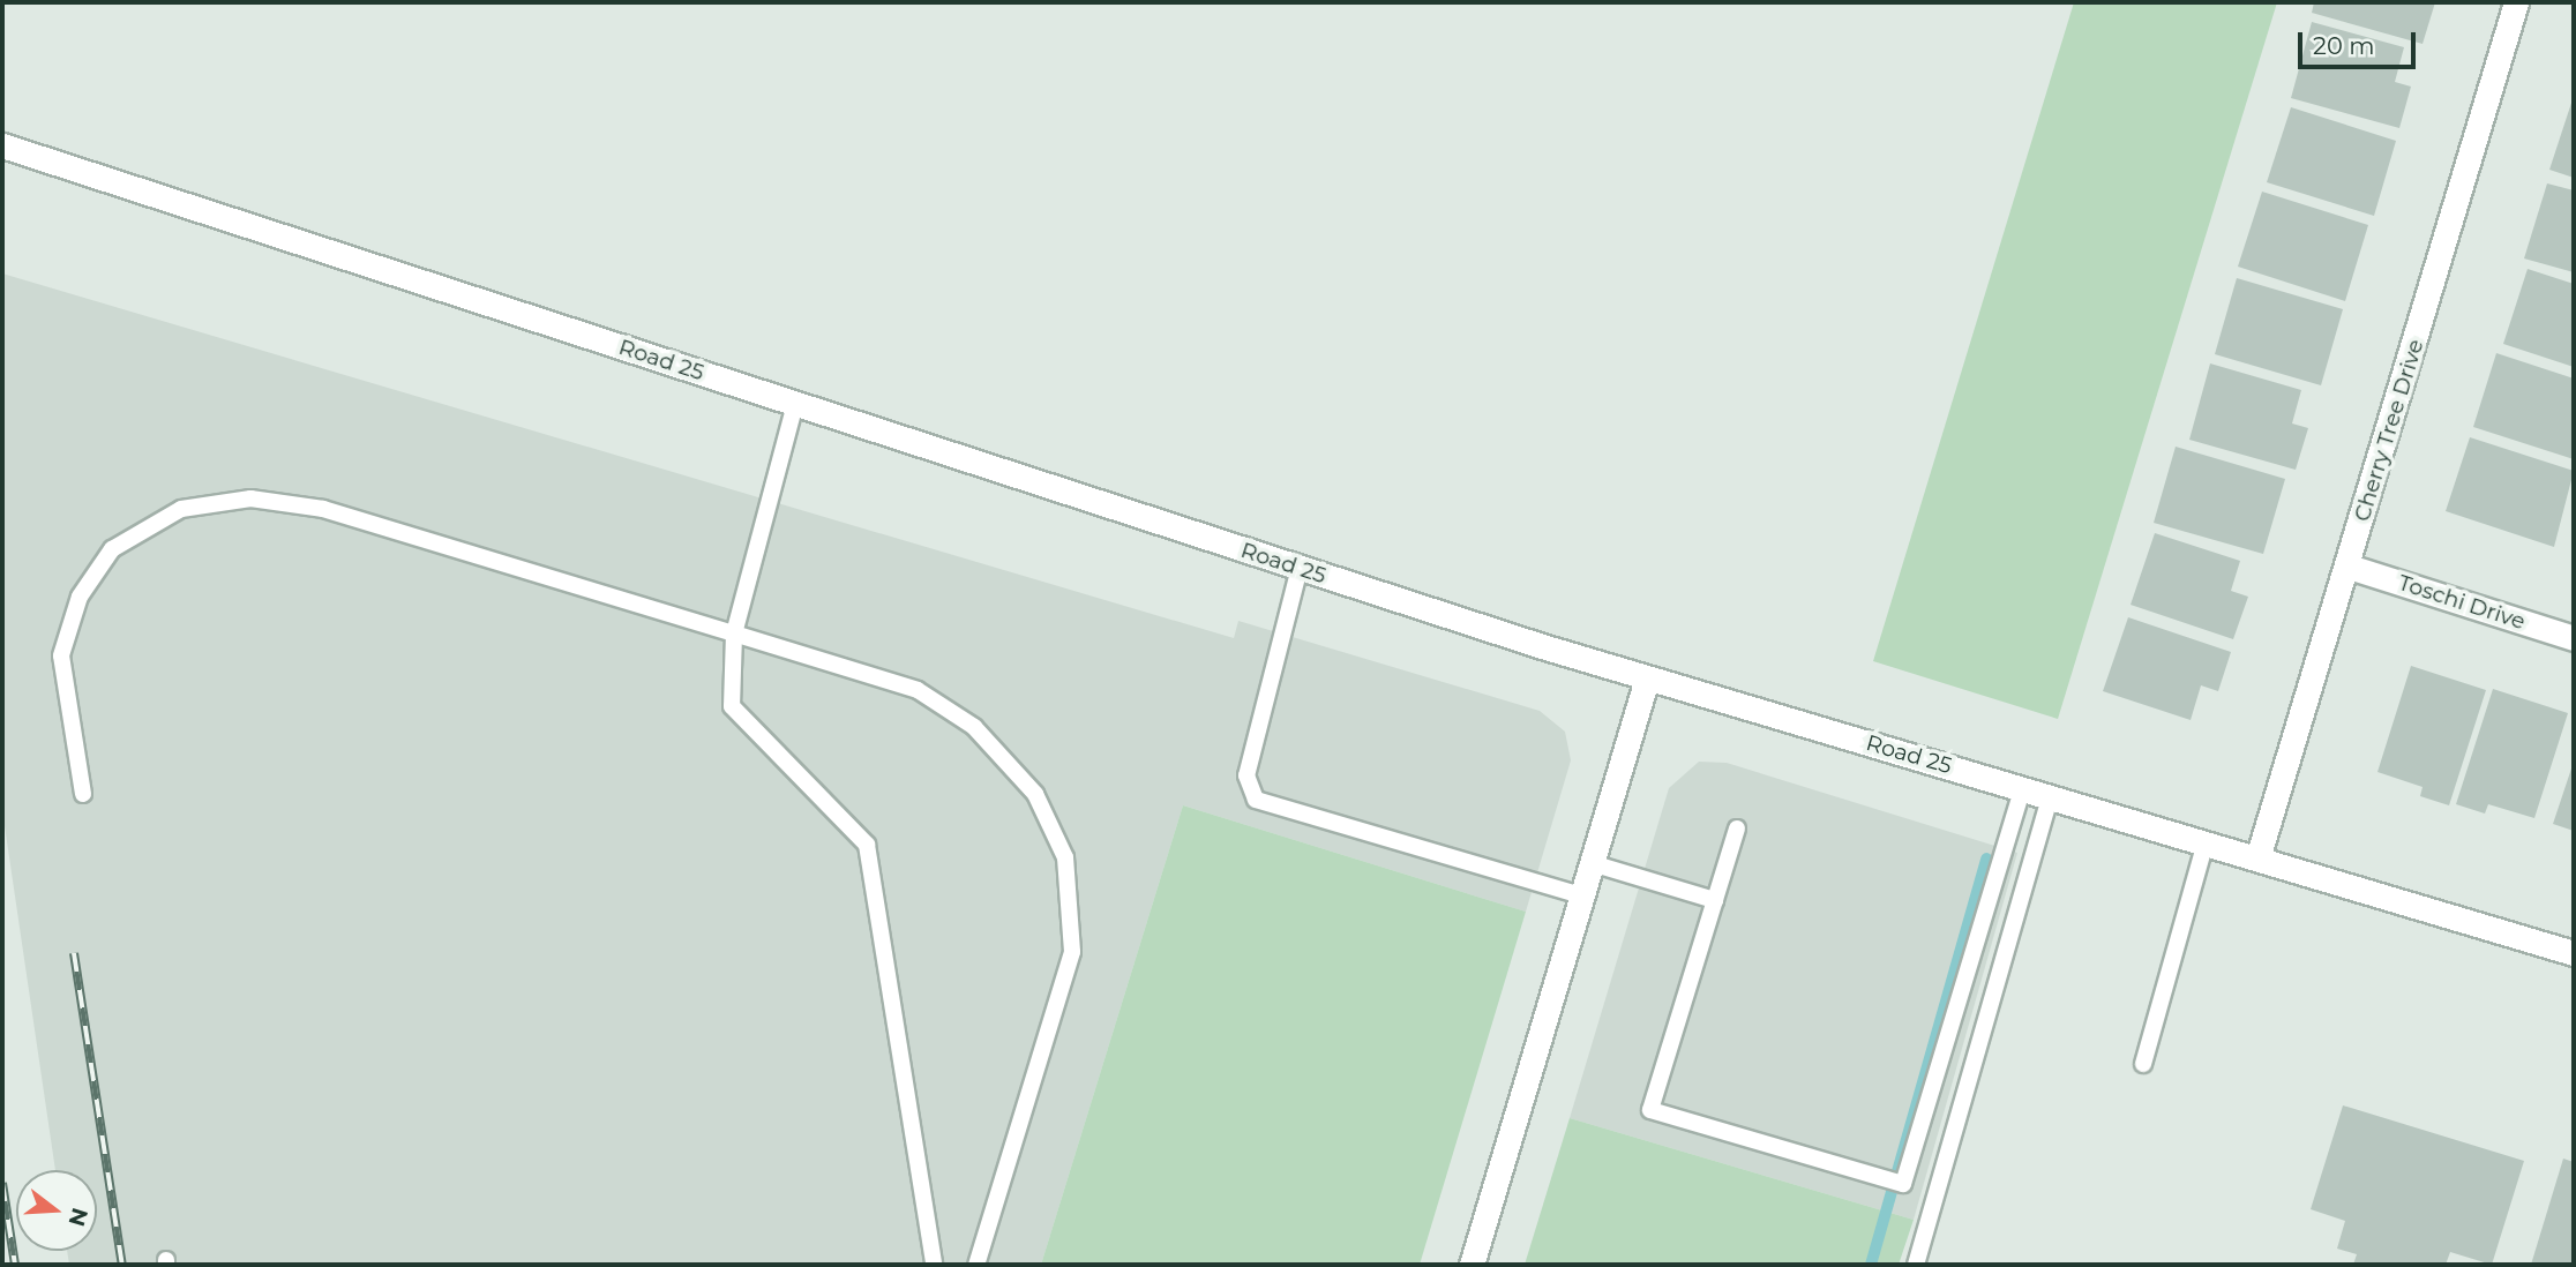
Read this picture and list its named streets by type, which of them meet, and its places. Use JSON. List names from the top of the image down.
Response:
{
  "streets": {
    "street": ["Road 25", "Cherry Tree Drive", "Toschi Drive"]
  },
  "crossings": [
    ["Road 25", "Cherry Tree Drive"],
    ["Cherry Tree Drive", "Toschi Drive"]
  ],
  "scale_bar": "20 m",
  "north": "right"
}
